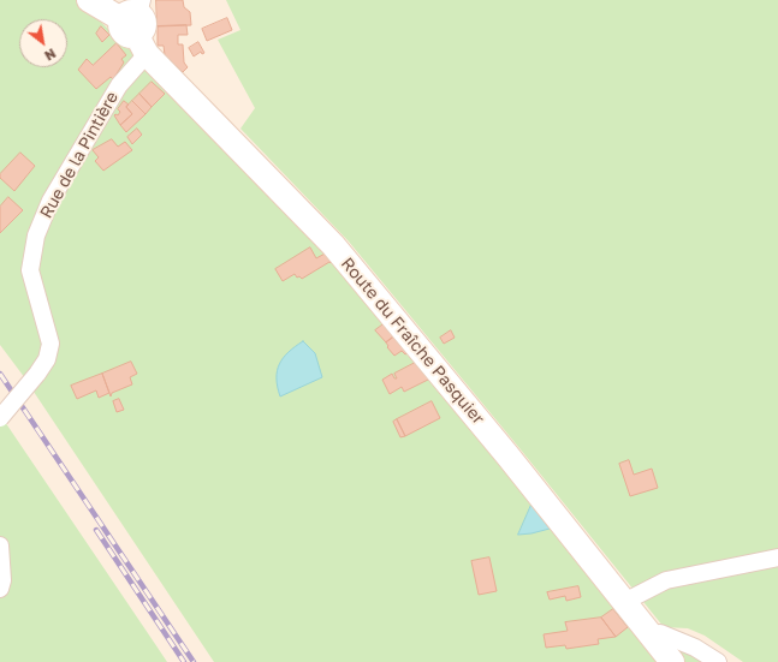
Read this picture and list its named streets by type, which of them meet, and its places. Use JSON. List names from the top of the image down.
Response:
{
  "streets": {
    "main road": ["Route du Fraîche Pasquier"],
    "street": ["Rue de la Pintière"]
  },
  "crossings": [
    ["Rue de la Pintière", "Route du Fraîche Pasquier"]
  ],
  "north": "bottom right"
}
